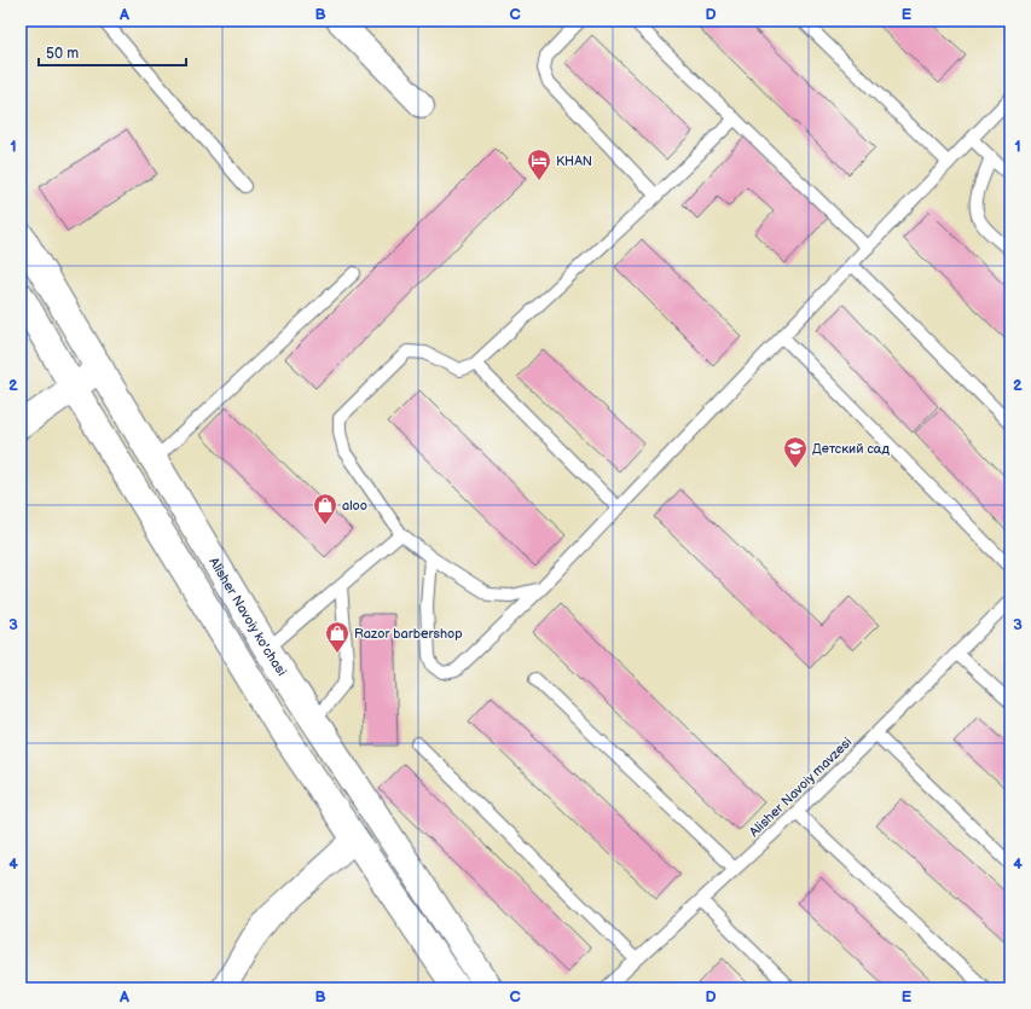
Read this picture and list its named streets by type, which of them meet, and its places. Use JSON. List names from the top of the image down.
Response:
{
  "streets": {
    "main road": ["Alisher Navoiy ko'chasi"],
    "lane": ["Alisher Navoiy mavzesi"]
  },
  "places": {
    "hotel": ["KHAN"],
    "school or university": ["Детский сад"],
    "shop": ["aloo", "Razor barbershop"]
  },
  "scale_bar": "50 m",
  "grid": {
    "columns": [
      "A",
      "B",
      "C",
      "D",
      "E"
    ],
    "rows": [
      "1",
      "2",
      "3",
      "4"
    ]
  }
}
